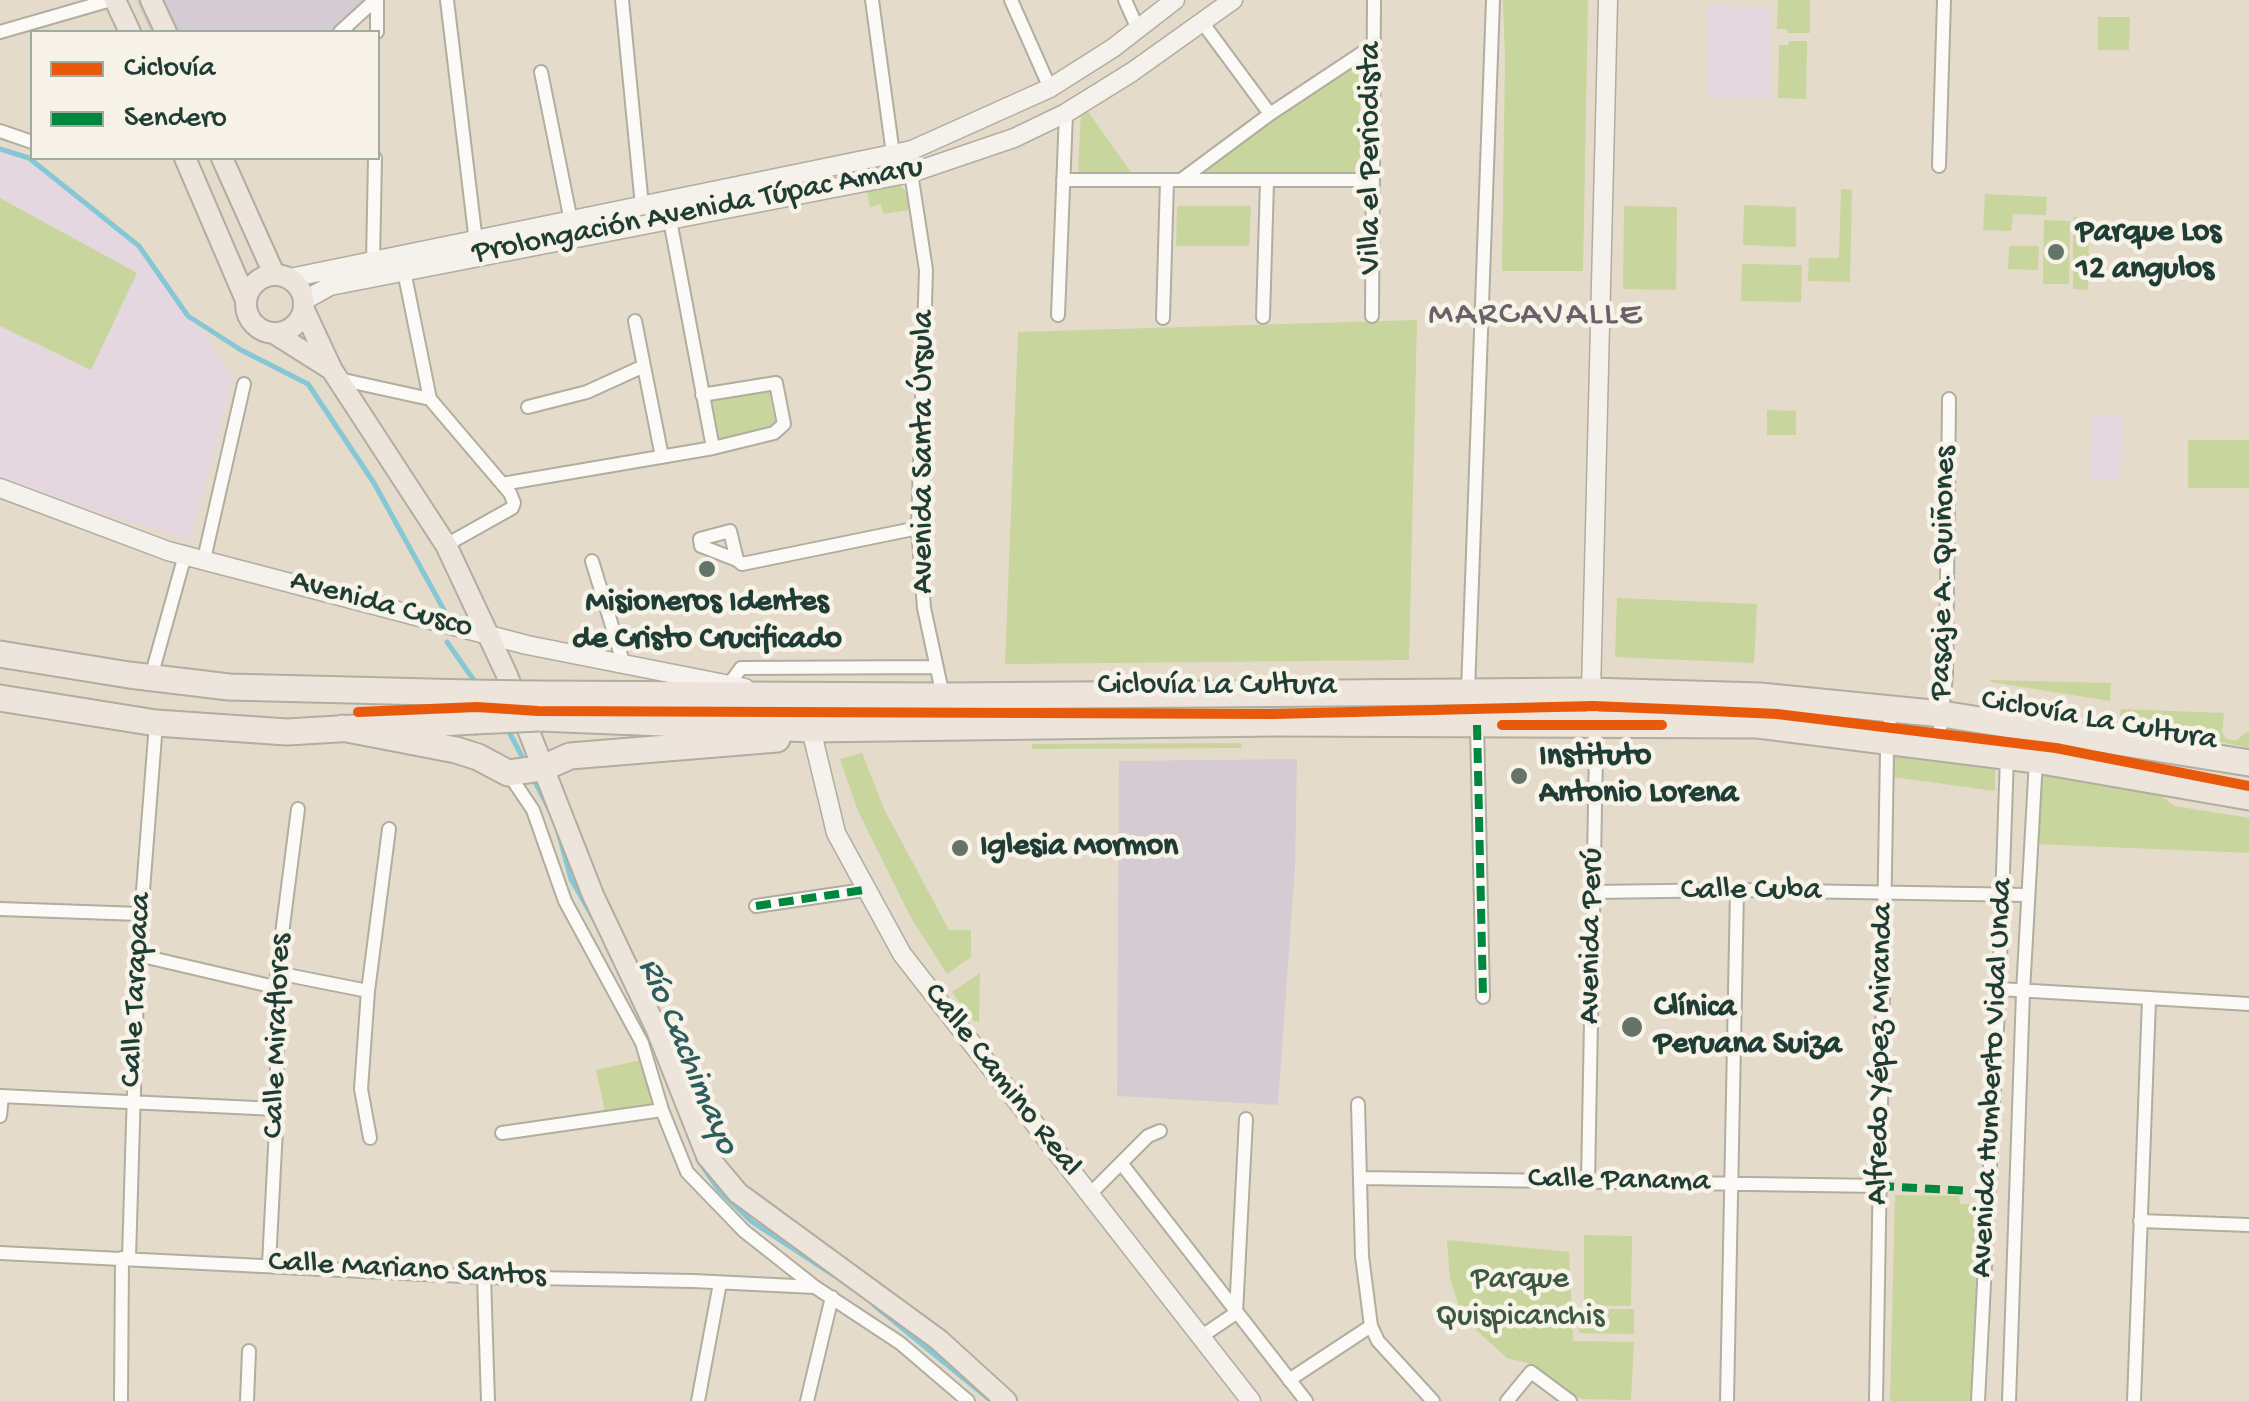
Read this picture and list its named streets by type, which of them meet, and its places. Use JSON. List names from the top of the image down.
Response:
{
  "streets": {
    "street": [
      "Villa el Periodista",
      "Prolongación Avenida Túpac Amaru",
      "Avenida Santa Úrsula",
      "Pasaje A. Quiñones",
      "Avenida Cusco",
      "Calle Cuba",
      "Avenida Perú",
      "Calle Tarapaca",
      "Calle Miraflores",
      "Alfredo Yépez Miranda",
      "Avenida Humberto Vidal Unda",
      "Calle Camino Real",
      "Calle Panama",
      "Calle Mariano Santos"
    ],
    "cycle path": ["Ciclovía La Cultura"]
  },
  "crossings": [
    ["Prolongación Avenida Túpac Amaru", "Avenida Santa Úrsula"],
    ["Calle Cuba", "Avenida Perú"],
    ["Calle Cuba", "Alfredo Yépez Miranda"],
    ["Calle Cuba", "Avenida Humberto Vidal Unda"],
    ["Avenida Perú", "Calle Panama"],
    ["Calle Tarapaca", "Calle Mariano Santos"],
    ["Calle Miraflores", "Calle Mariano Santos"],
    ["Alfredo Yépez Miranda", "Calle Panama"]
  ],
  "districts": ["MARCAVALLE"],
  "water": ["Río Cachimayo"],
  "parks": ["Parque Quispicanchis"],
  "places": [
    "Parque Los 12 angulos",
    "Misioneros Identes de Cristo Crucificado",
    "Instituto Antonio Lorena",
    "Iglesia Mormon",
    "Clínica Peruana Suiza"
  ],
  "legend": ["Ciclovía", "Sendero"]
}
